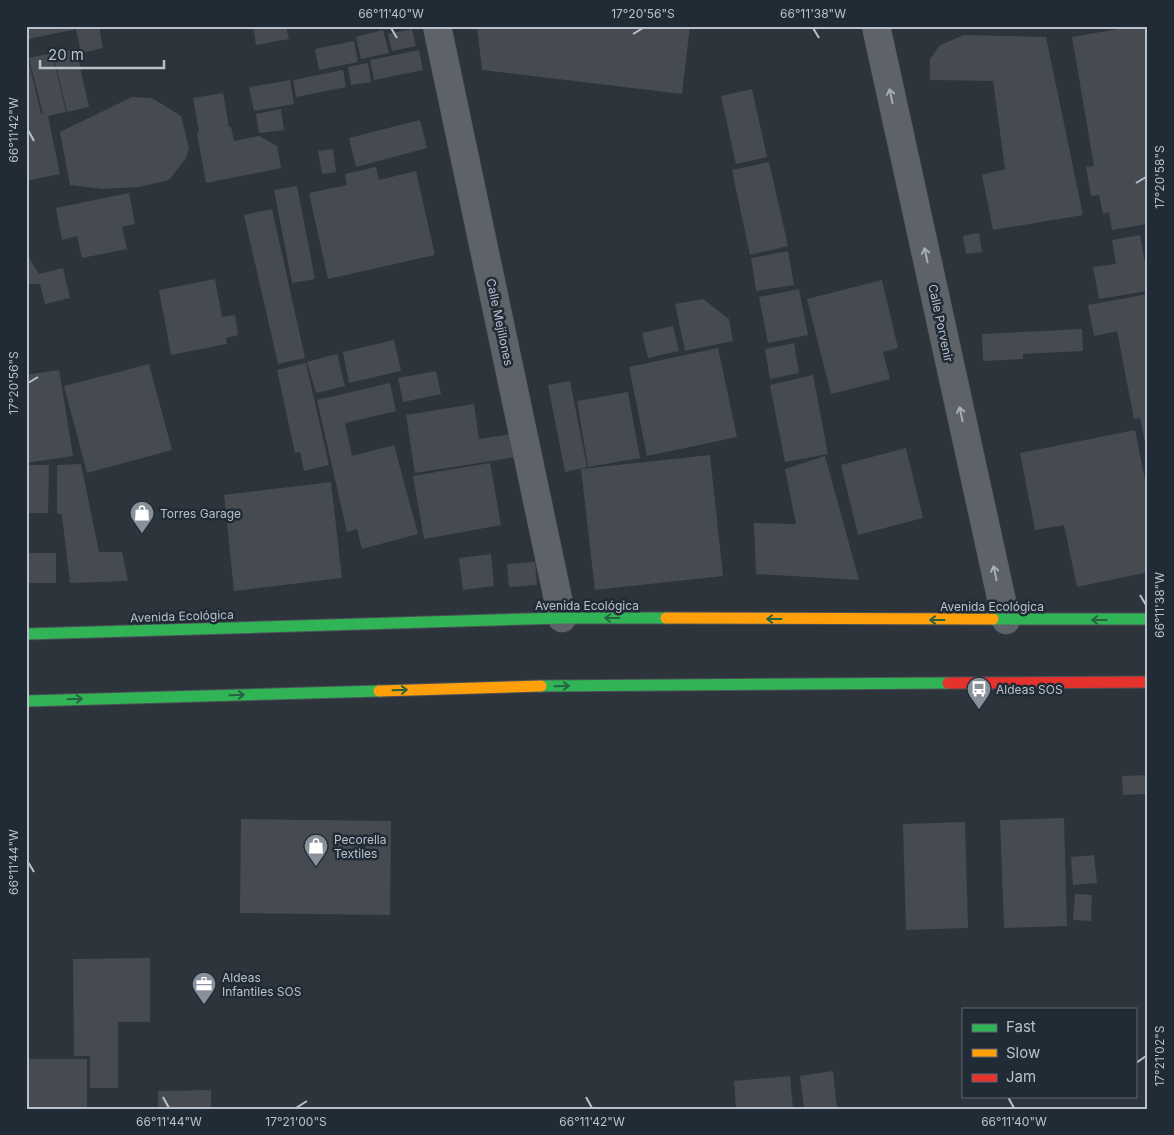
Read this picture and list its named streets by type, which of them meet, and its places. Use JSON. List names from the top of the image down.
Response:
{
  "streets": {
    "main road": ["Avenida Ecológica"],
    "street": ["Calle Mejillones", "Calle Porvenir"]
  },
  "crossings": [
    ["Calle Mejillones", "Avenida Ecológica"],
    ["Calle Porvenir", "Avenida Ecológica"]
  ],
  "one_way": ["Calle Porvenir"],
  "places": {
    "shop": ["Torres Garage", "Pecorella Textiles"],
    "bus stop": ["Aldeas SOS"],
    "office": ["Aldeas Infantiles SOS"]
  },
  "legend": ["Fast", "Slow", "Jam"],
  "scale_bar": "20 m",
  "coordinates": [
    "66°11'40\"W",
    "17°20'56\"S",
    "66°11'38\"W",
    "66°11'42\"W",
    "17°20'58\"S",
    "66°11'44\"W",
    "17°21'02\"S",
    "17°21'00\"S"
  ]
}
